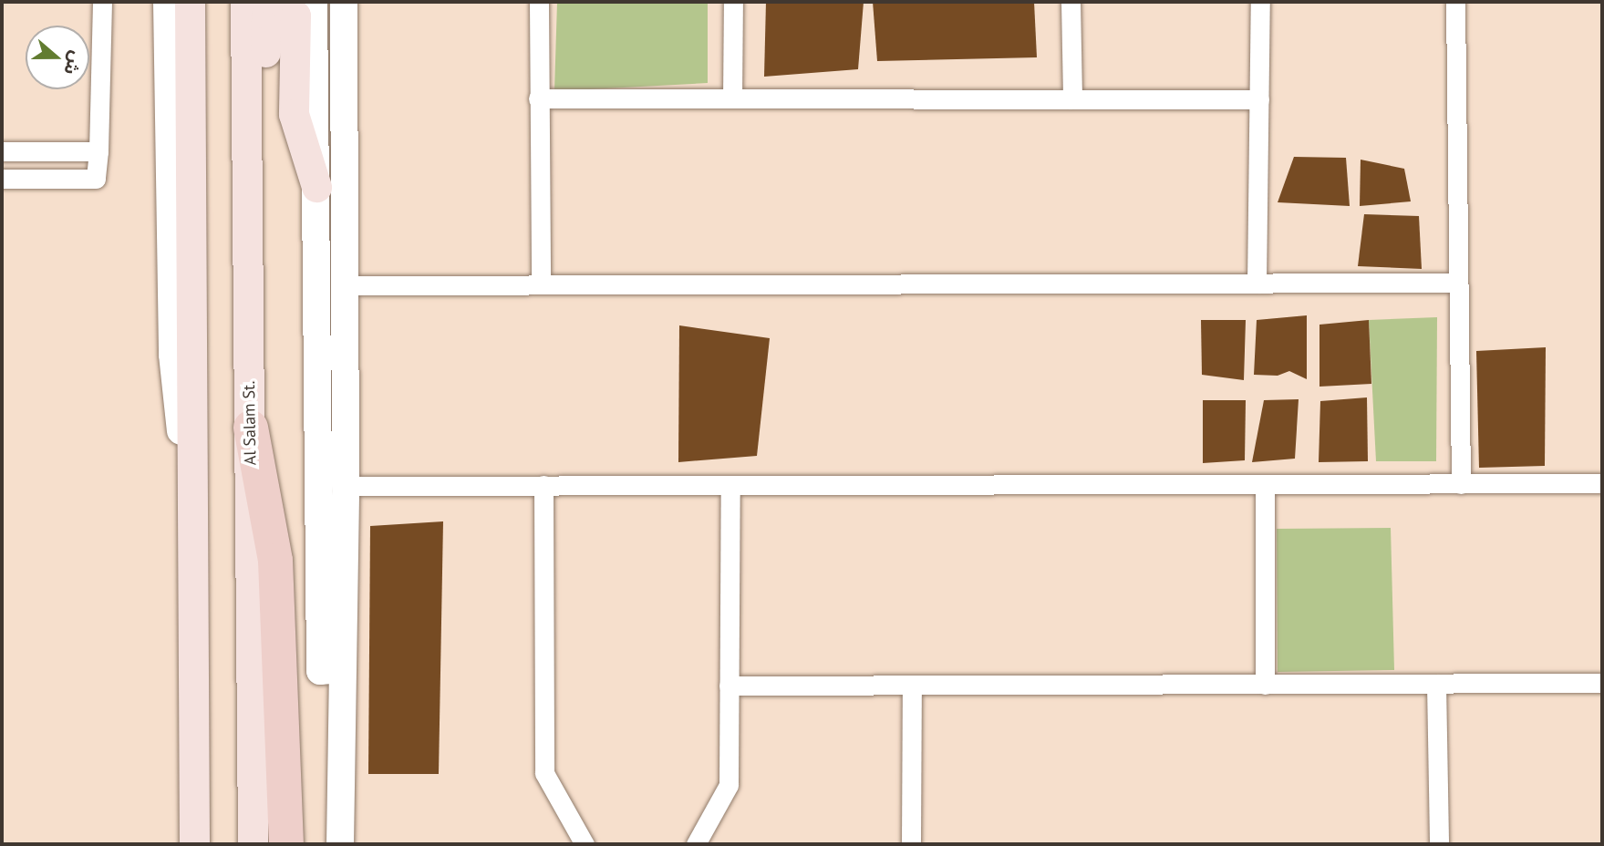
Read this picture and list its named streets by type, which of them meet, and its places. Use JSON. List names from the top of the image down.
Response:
{
  "streets": {
    "main road": ["Al Salam St."]
  },
  "north": "right"
}
